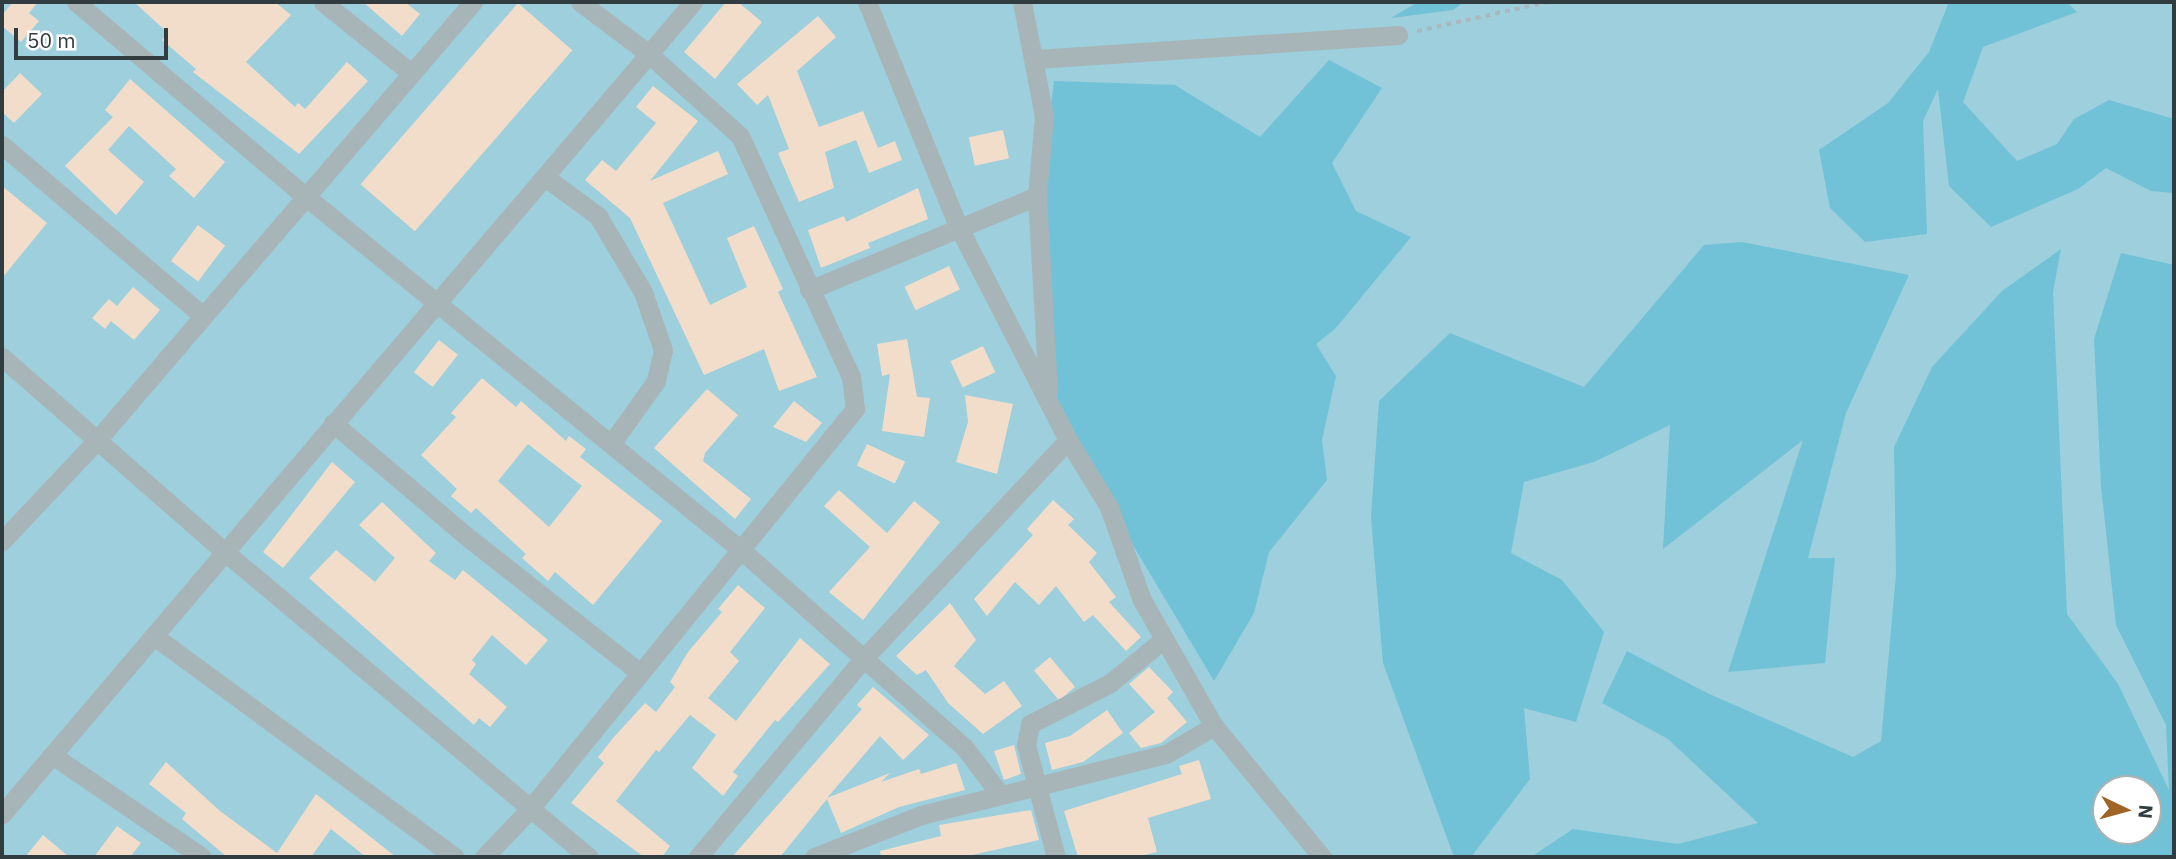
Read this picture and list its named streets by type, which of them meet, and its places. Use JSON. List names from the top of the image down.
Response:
{
  "scale_bar": "50 m",
  "north": "right"
}
